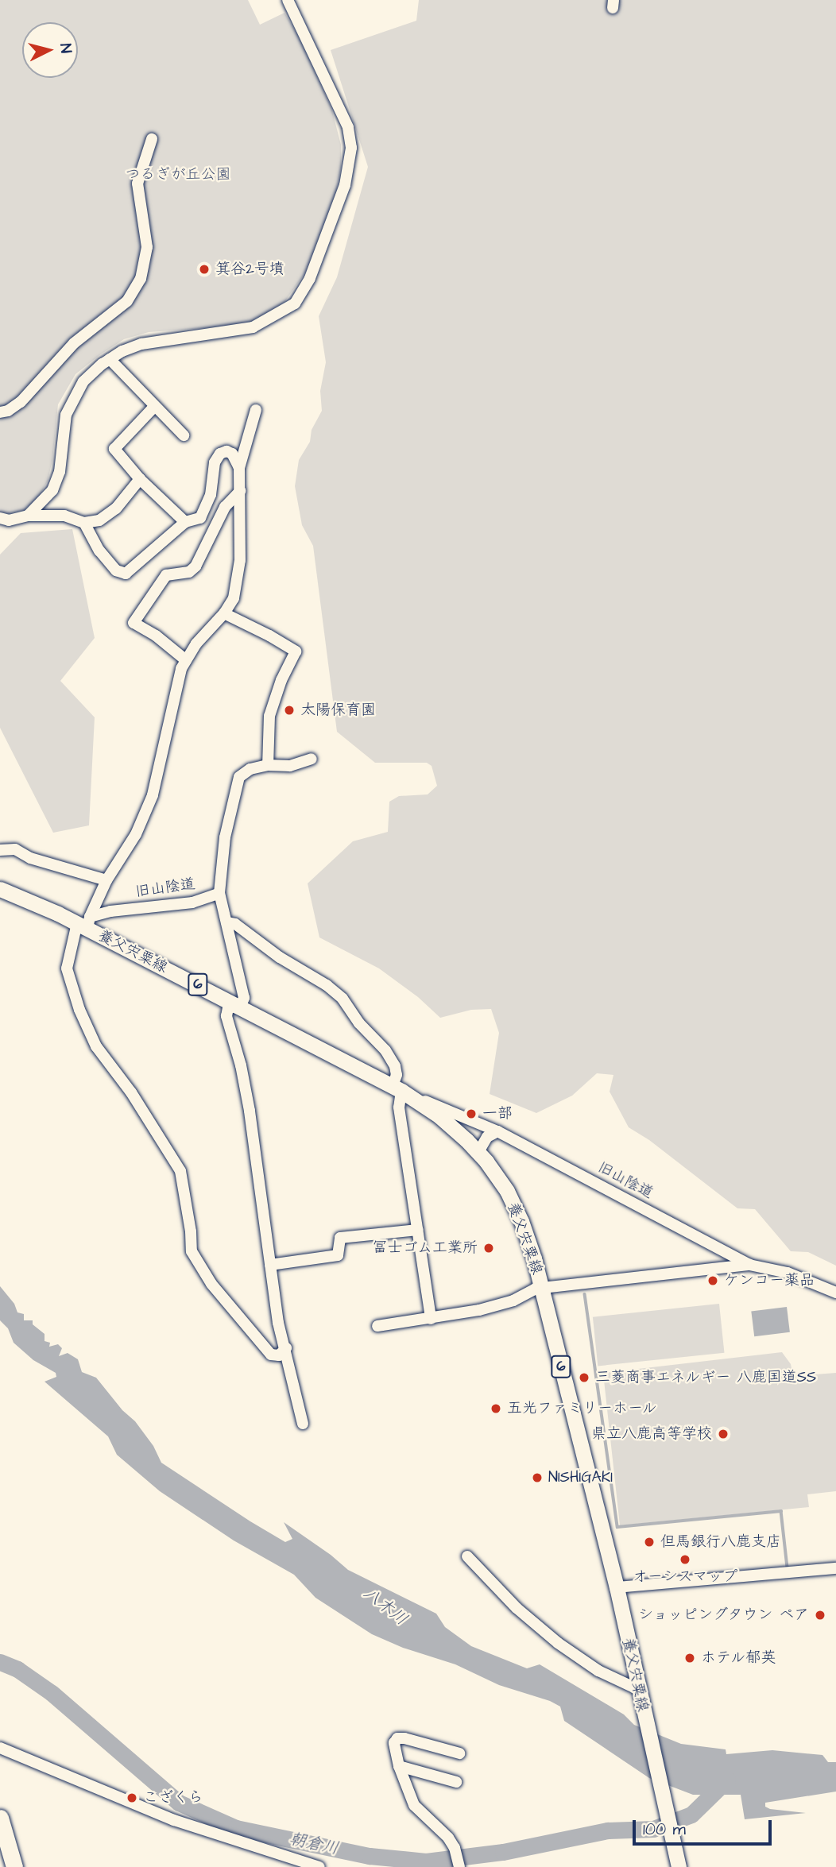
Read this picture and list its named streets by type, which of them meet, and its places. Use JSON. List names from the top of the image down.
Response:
{
  "streets": {
    "main road": ["養父宍粟線", "6"],
    "street": ["旧山陰道"]
  },
  "crossings": [
    ["旧山陰道", "養父宍粟線"]
  ],
  "water": ["八木川", "朝倉川"],
  "parks": ["つるぎが丘公園"],
  "places": [
    "箕谷2号墳",
    "太陽保育園",
    "一部",
    "冨士ゴム工業所",
    "ケンコー薬品",
    "三菱商事エネルギー 八鹿国道SS",
    "五光ファミリーホール",
    "県立八鹿高等学校",
    "NISHIGAKI",
    "但馬銀行八鹿支店",
    "オーシスマップ",
    "ショッピングタウン ペア",
    "ホテル郁英",
    "こざくら"
  ],
  "scale_bar": "100 m",
  "north": "right"
}
